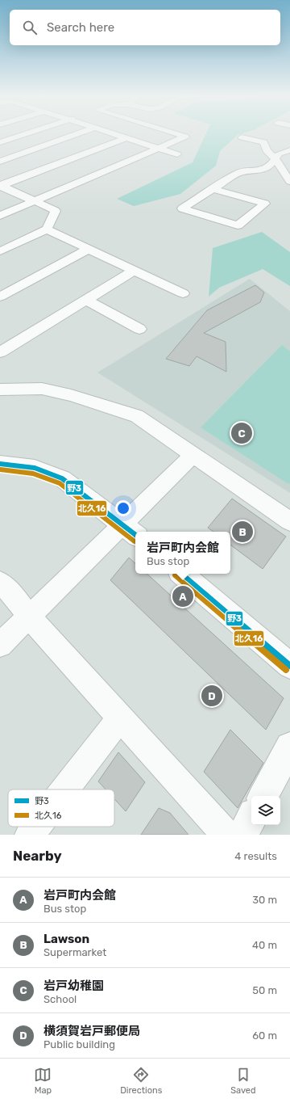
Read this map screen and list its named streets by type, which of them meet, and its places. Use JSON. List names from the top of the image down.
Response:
{
  "lines": ["transit line 野3", "transit line 北久16"],
  "legend": ["野3", "北久16"],
  "page": {
    "search": "Search here",
    "pins": [
      "C",
      "B",
      "A",
      "D"
    ],
    "popup": ["岩戸町内会館", "Bus stop"],
    "heading": ["Nearby", "4 results"],
    "list": [
      {
        "mark": "A",
        "name": "岩戸町内会館",
        "note": "Bus stop",
        "value": "30 m"
      },
      {
        "mark": "B",
        "name": "Lawson",
        "note": "Supermarket",
        "value": "40 m"
      },
      {
        "mark": "C",
        "name": "岩戸幼稚園",
        "note": "School",
        "value": "50 m"
      },
      {
        "mark": "D",
        "name": "横須賀岩戸郵便局",
        "note": "Public building",
        "value": "60 m"
      }
    ],
    "nav": ["Map", "Directions", "Saved"]
  }
}
